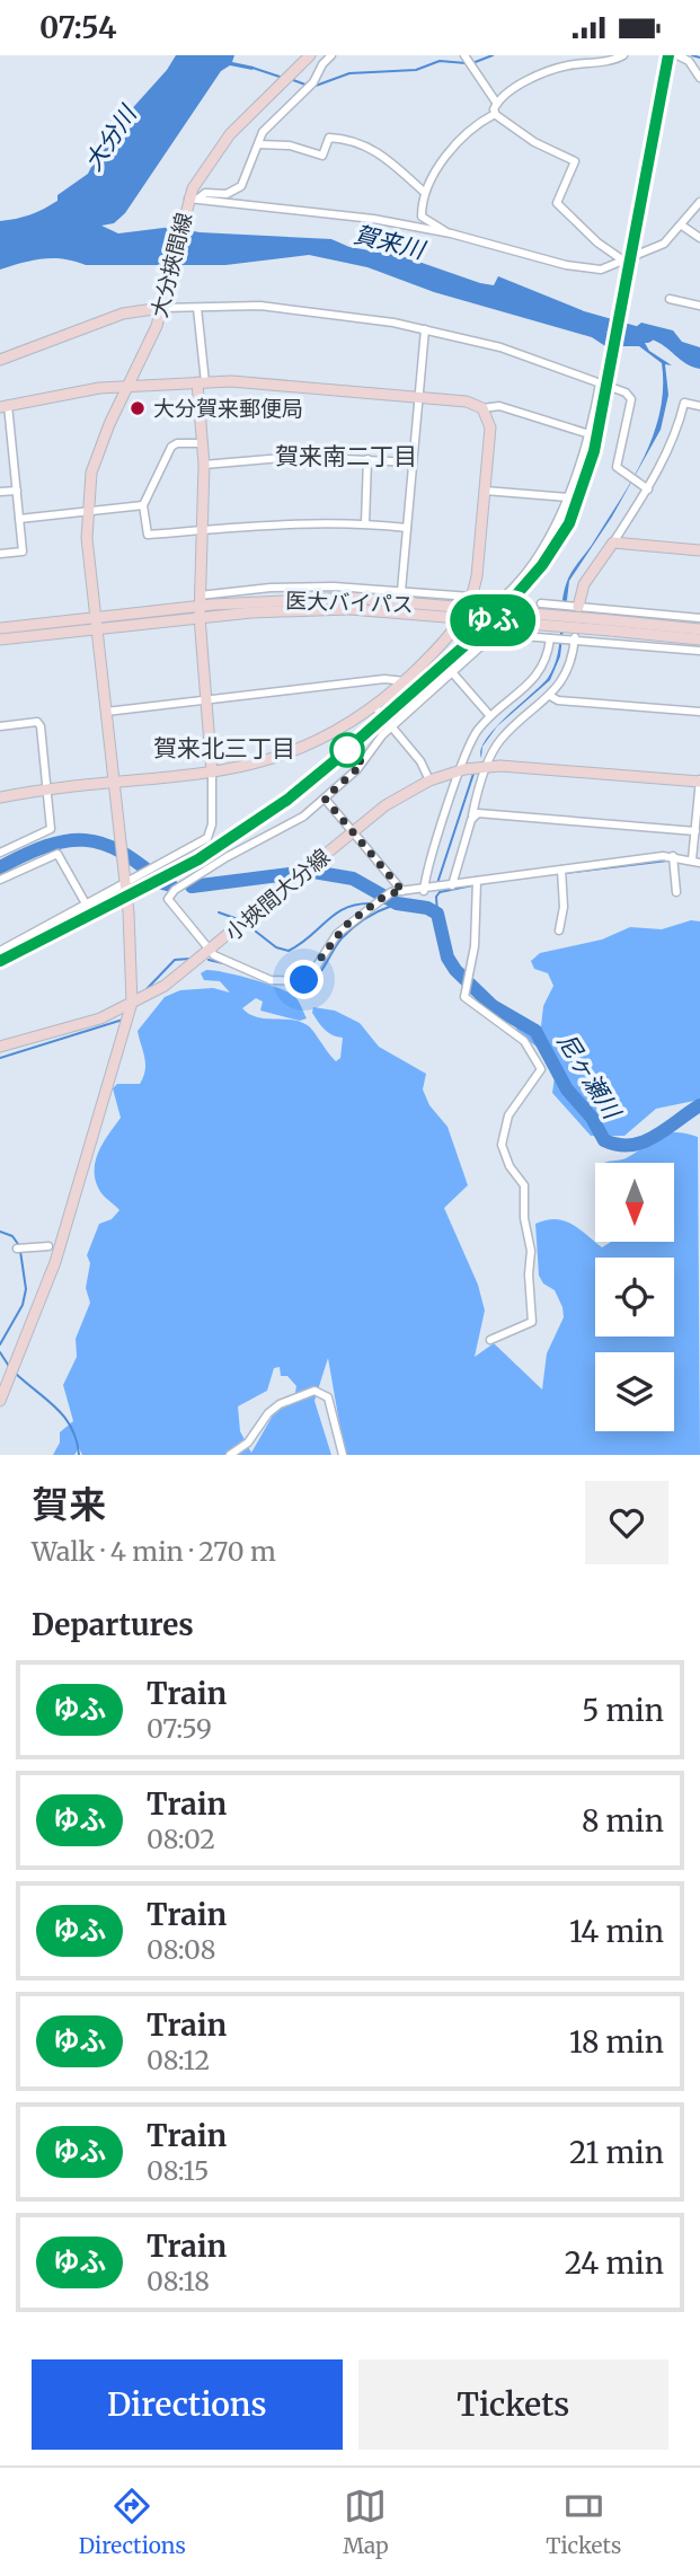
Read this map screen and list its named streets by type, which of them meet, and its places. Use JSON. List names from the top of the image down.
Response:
{
  "streets": {
    "street": ["大分挾間線", "医大バイパス", "小挾間大分線"]
  },
  "crossings": [
    ["大分挾間線", "医大バイパス"],
    ["大分挾間線", "小挾間大分線"]
  ],
  "districts": ["賀来南二丁目", "賀来北三丁目"],
  "water": ["大分川", "賀来川", "尼ヶ瀬川"],
  "places": ["大分賀来郵便局"],
  "north": "bottom",
  "page": {
    "status": "07:54",
    "on_map": "ゆふ",
    "heading": [
      ["賀来", "Walk · 4 min · 270 m"],
      "Departures"
    ],
    "list": [
      {
        "mark": "ゆふ",
        "name": "Train",
        "note": "07:59",
        "value": "5 min"
      },
      {
        "mark": "ゆふ",
        "name": "Train",
        "note": "08:02",
        "value": "8 min"
      },
      {
        "mark": "ゆふ",
        "name": "Train",
        "note": "08:08",
        "value": "14 min"
      },
      {
        "mark": "ゆふ",
        "name": "Train",
        "note": "08:12",
        "value": "18 min"
      },
      {
        "mark": "ゆふ",
        "name": "Train",
        "note": "08:15",
        "value": "21 min"
      },
      {
        "mark": "ゆふ",
        "name": "Train",
        "note": "08:18",
        "value": "24 min"
      }
    ],
    "buttons": ["Directions", "Tickets"],
    "tabs": ["Directions", "Map", "Tickets"]
  }
}
